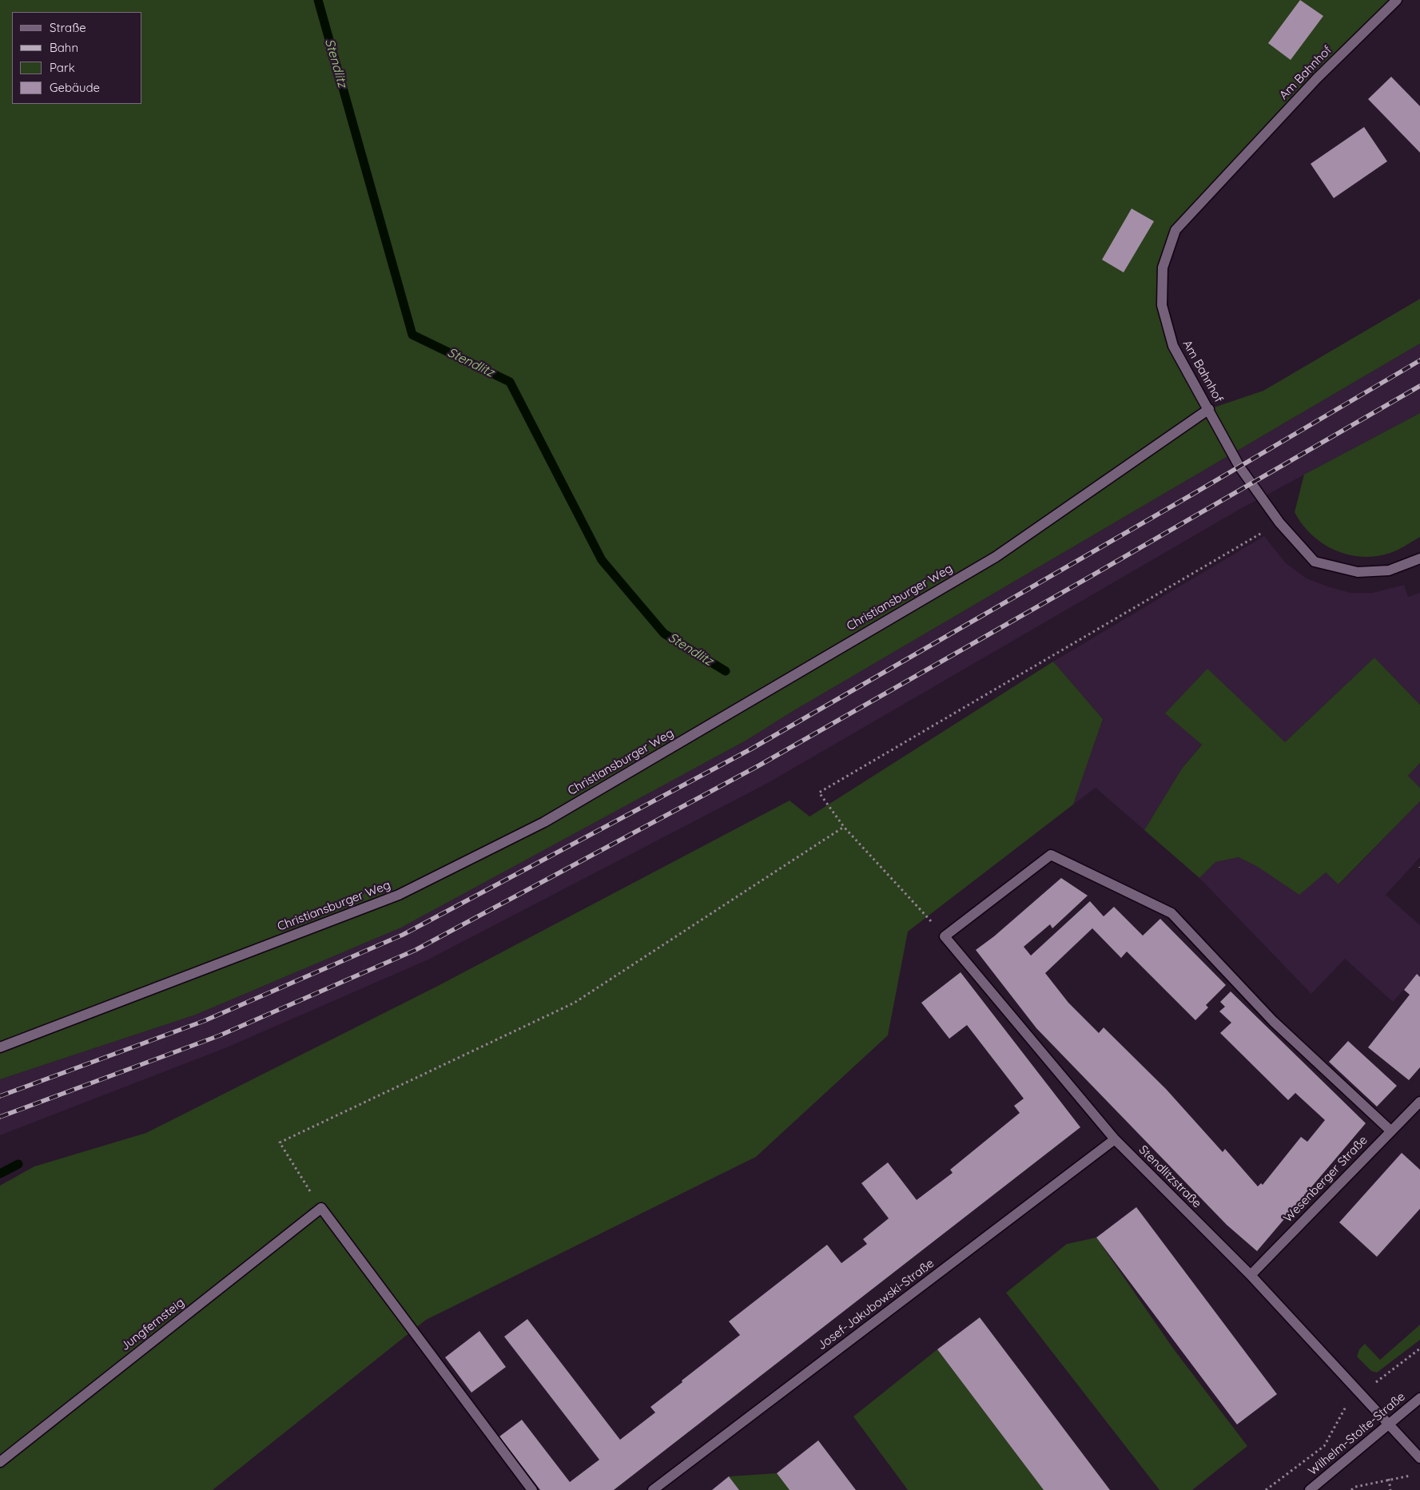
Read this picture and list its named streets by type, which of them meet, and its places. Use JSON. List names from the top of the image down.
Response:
{
  "streets": {
    "street": [
      "Am Bahnhof",
      "Christiansburger Weg",
      "Stendlitzstraße",
      "Wesenberger Straße",
      "Josef-Jakubowski-Straße",
      "Jungfernsteig",
      "Wilhelm-Stolte-Straße"
    ]
  },
  "crossings": [
    ["Am Bahnhof", "Christiansburger Weg"],
    ["Stendlitzstraße", "Wesenberger Straße"],
    ["Stendlitzstraße", "Josef-Jakubowski-Straße"],
    ["Stendlitzstraße", "Wilhelm-Stolte-Straße"]
  ],
  "water": ["Stendlitz"],
  "legend": [
    "Straße",
    "Bahn",
    "Park",
    "Gebäude"
  ]
}
